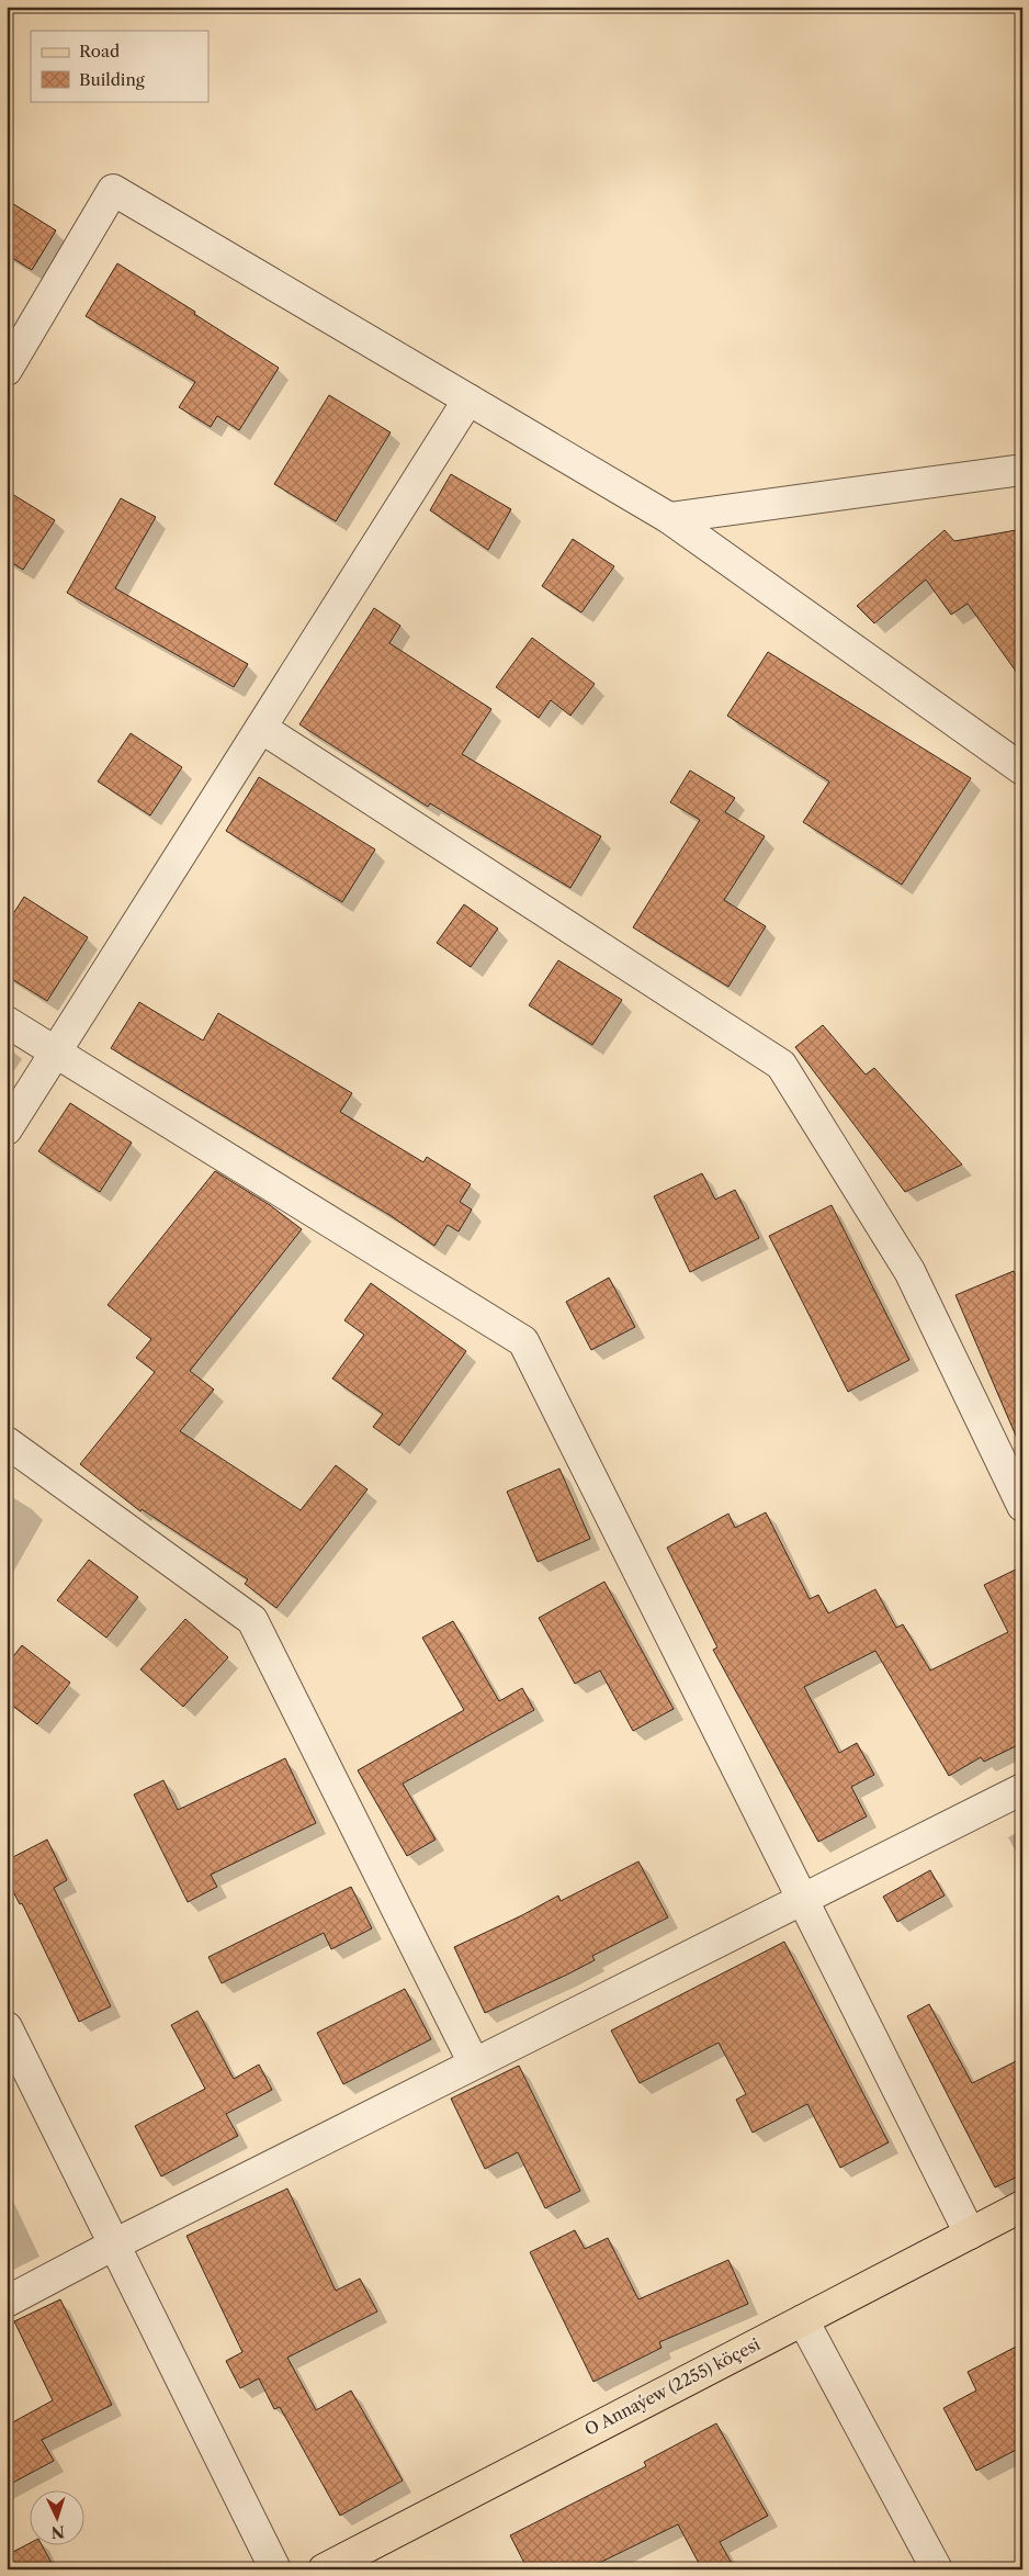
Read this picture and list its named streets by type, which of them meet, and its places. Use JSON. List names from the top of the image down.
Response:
{
  "streets": {
    "main road": ["O Annaýew (2255) köçesi"]
  },
  "legend": ["Road", "Building"],
  "north": "bottom"
}
